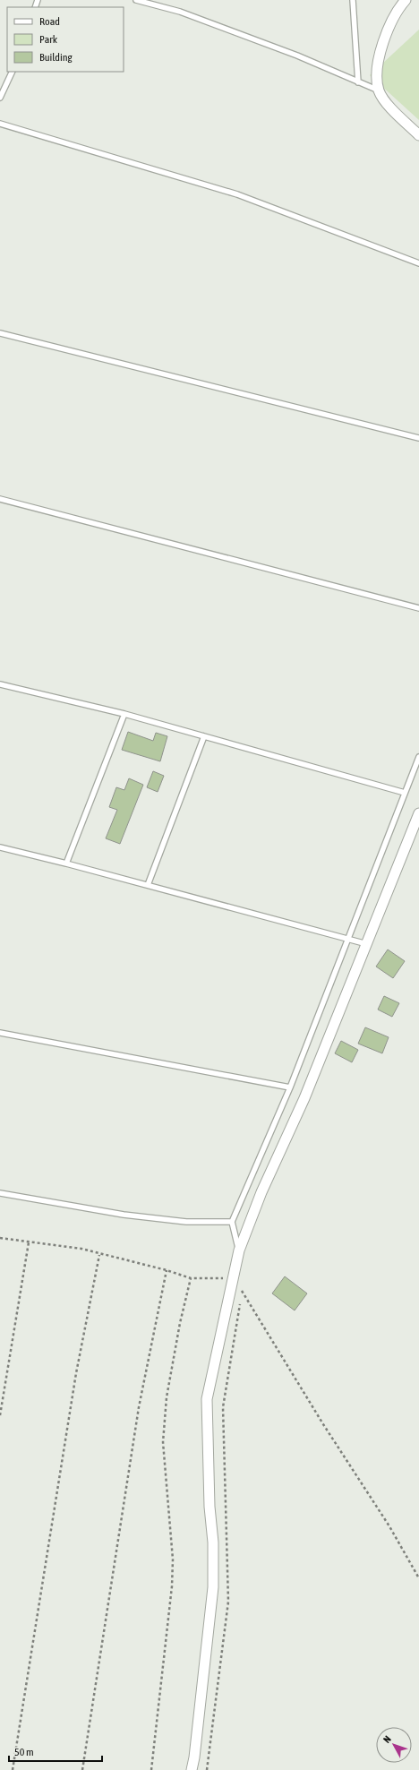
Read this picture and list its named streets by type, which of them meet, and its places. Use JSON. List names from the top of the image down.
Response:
{
  "legend": ["Road", "Park", "Building"],
  "scale_bar": "50 m",
  "north": "top left"
}
